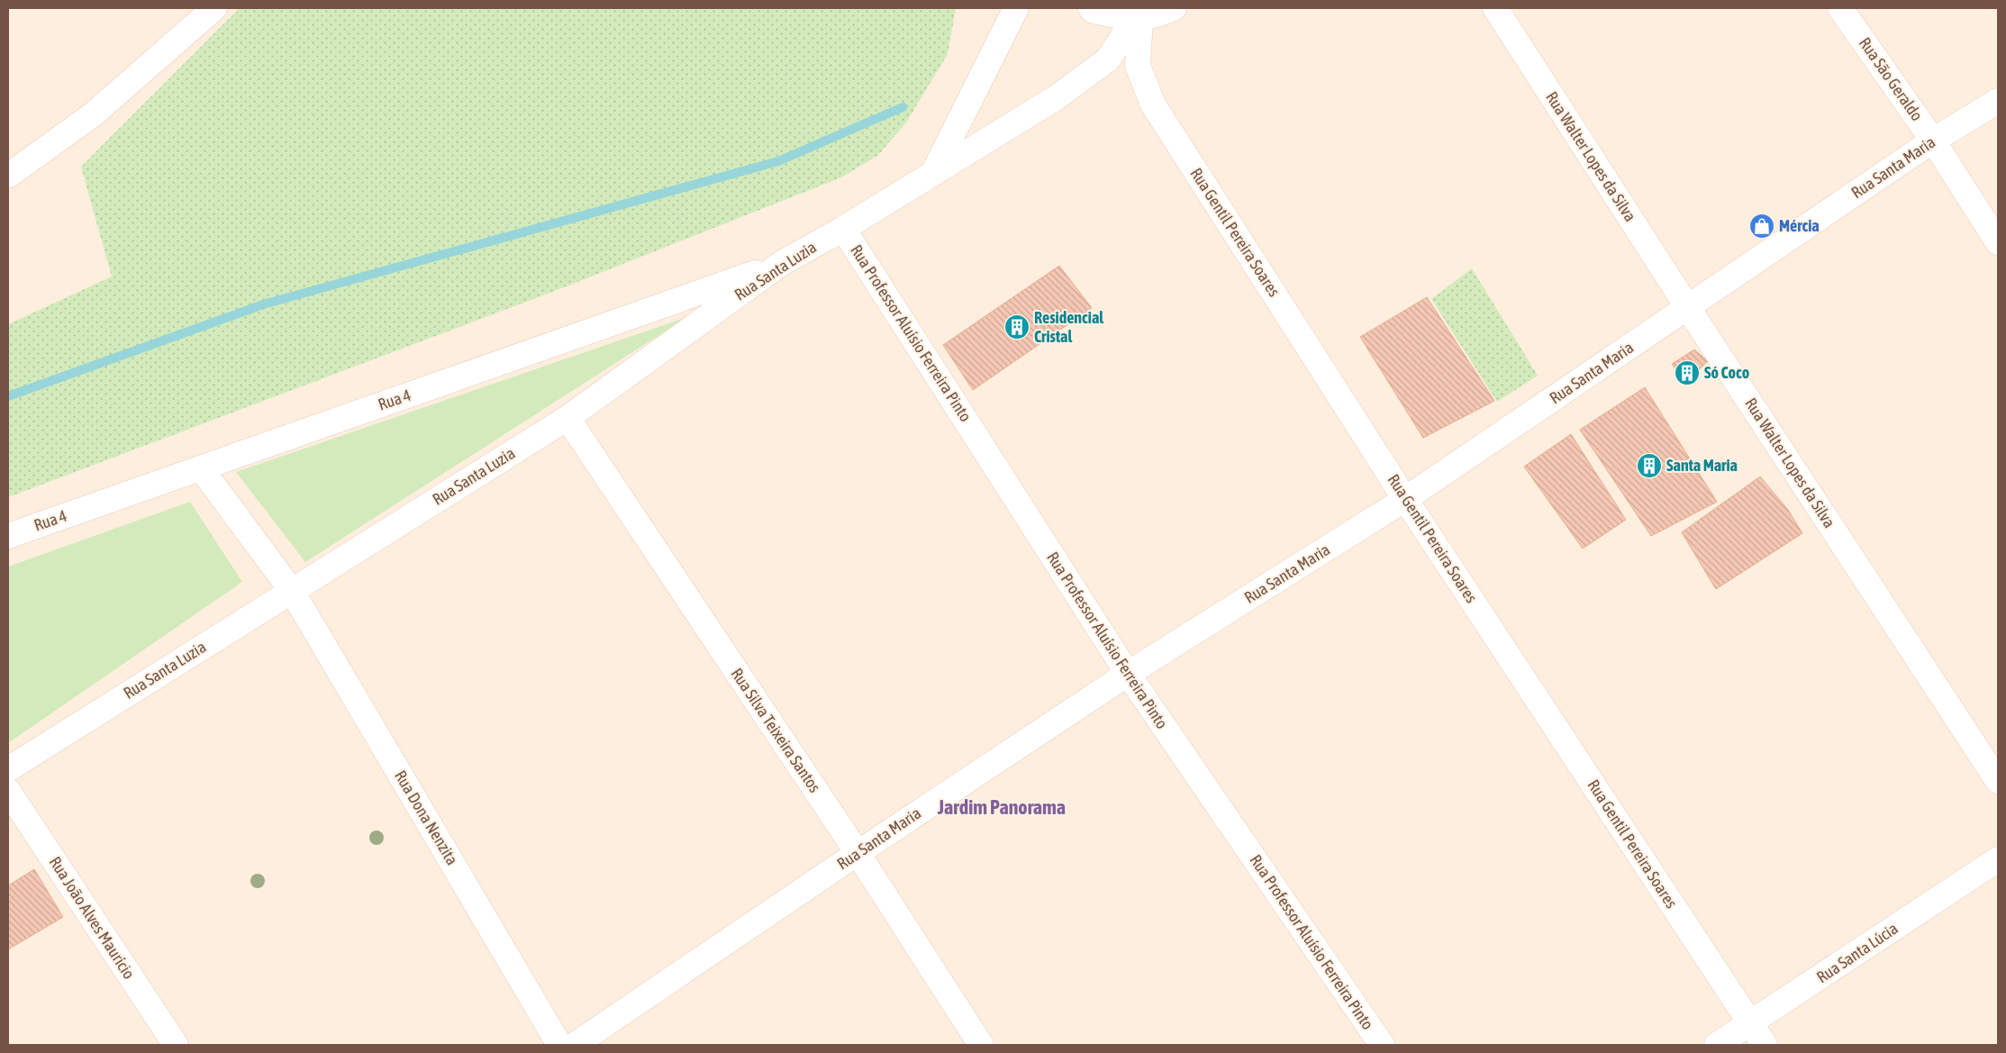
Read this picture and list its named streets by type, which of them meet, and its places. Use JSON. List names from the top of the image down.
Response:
{
  "streets": {
    "street": [
      "Rua São Geraldo",
      "Rua Walter Lopes da Silva",
      "Rua Santa Maria",
      "Rua Gentil Pereira Soares",
      "Rua Santa Luzia",
      "Rua Professor Aluísio Ferreira Pinto",
      "Rua 4",
      "Rua Silva Teixeira Santos",
      "Rua Dona Nenzita",
      "Rua João Alves Maurício",
      "Rua Santa Lúcia"
    ]
  },
  "crossings": [
    ["Rua São Geraldo", "Rua Santa Maria"],
    ["Rua Walter Lopes da Silva", "Rua Santa Maria"],
    ["Rua Santa Maria", "Rua Gentil Pereira Soares"],
    ["Rua Santa Maria", "Rua Professor Aluísio Ferreira Pinto"],
    ["Rua Santa Maria", "Rua Silva Teixeira Santos"],
    ["Rua Gentil Pereira Soares", "Rua Santa Luzia"],
    ["Rua Gentil Pereira Soares", "Rua Santa Lúcia"],
    ["Rua Santa Luzia", "Rua Professor Aluísio Ferreira Pinto"],
    ["Rua Santa Luzia", "Rua 4"],
    ["Rua Santa Luzia", "Rua Silva Teixeira Santos"],
    ["Rua Santa Luzia", "Rua Dona Nenzita"],
    ["Rua 4", "Rua Dona Nenzita"]
  ],
  "districts": ["Jardim Panorama"],
  "places": {
    "shop": ["Mércia"],
    "building": ["Residencial Cristal", "Só Coco", "Santa Maria"]
  }
}
